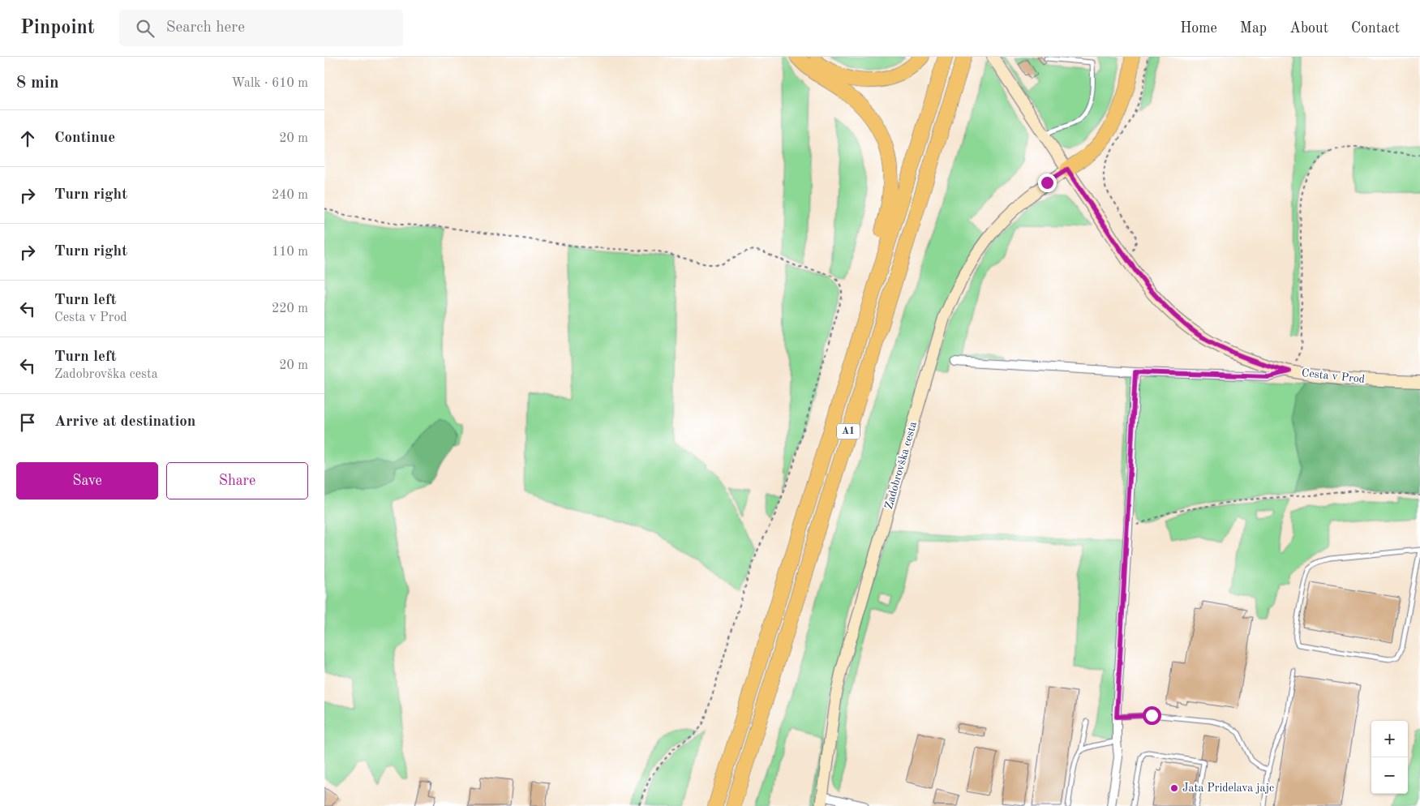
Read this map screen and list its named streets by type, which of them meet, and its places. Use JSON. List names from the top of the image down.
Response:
{
  "streets": {
    "highway": ["A1"],
    "main road": ["Cesta v Prod", "Zadobrovška cesta"]
  },
  "crossings": [
    ["Cesta v Prod", "Zadobrovška cesta"]
  ],
  "places": ["Jata Pridelava jajc"],
  "page": {
    "header": "Pinpoint",
    "search": "Search here",
    "nav": [
      "Home",
      "Map",
      "About",
      "Contact"
    ],
    "heading": ["8 min", "Walk · 610 m"],
    "list": [
      ["Continue", "20 m"],
      ["Turn right", "240 m"],
      ["Turn right", "110 m"],
      ["Turn left", "Cesta v Prod", "220 m"],
      ["Turn left", "Zadobrovška cesta", "20 m"],
      "Arrive at destination"
    ],
    "buttons": ["Save", "Share"],
    "map_buttons": ["+", "−"]
  }
}
